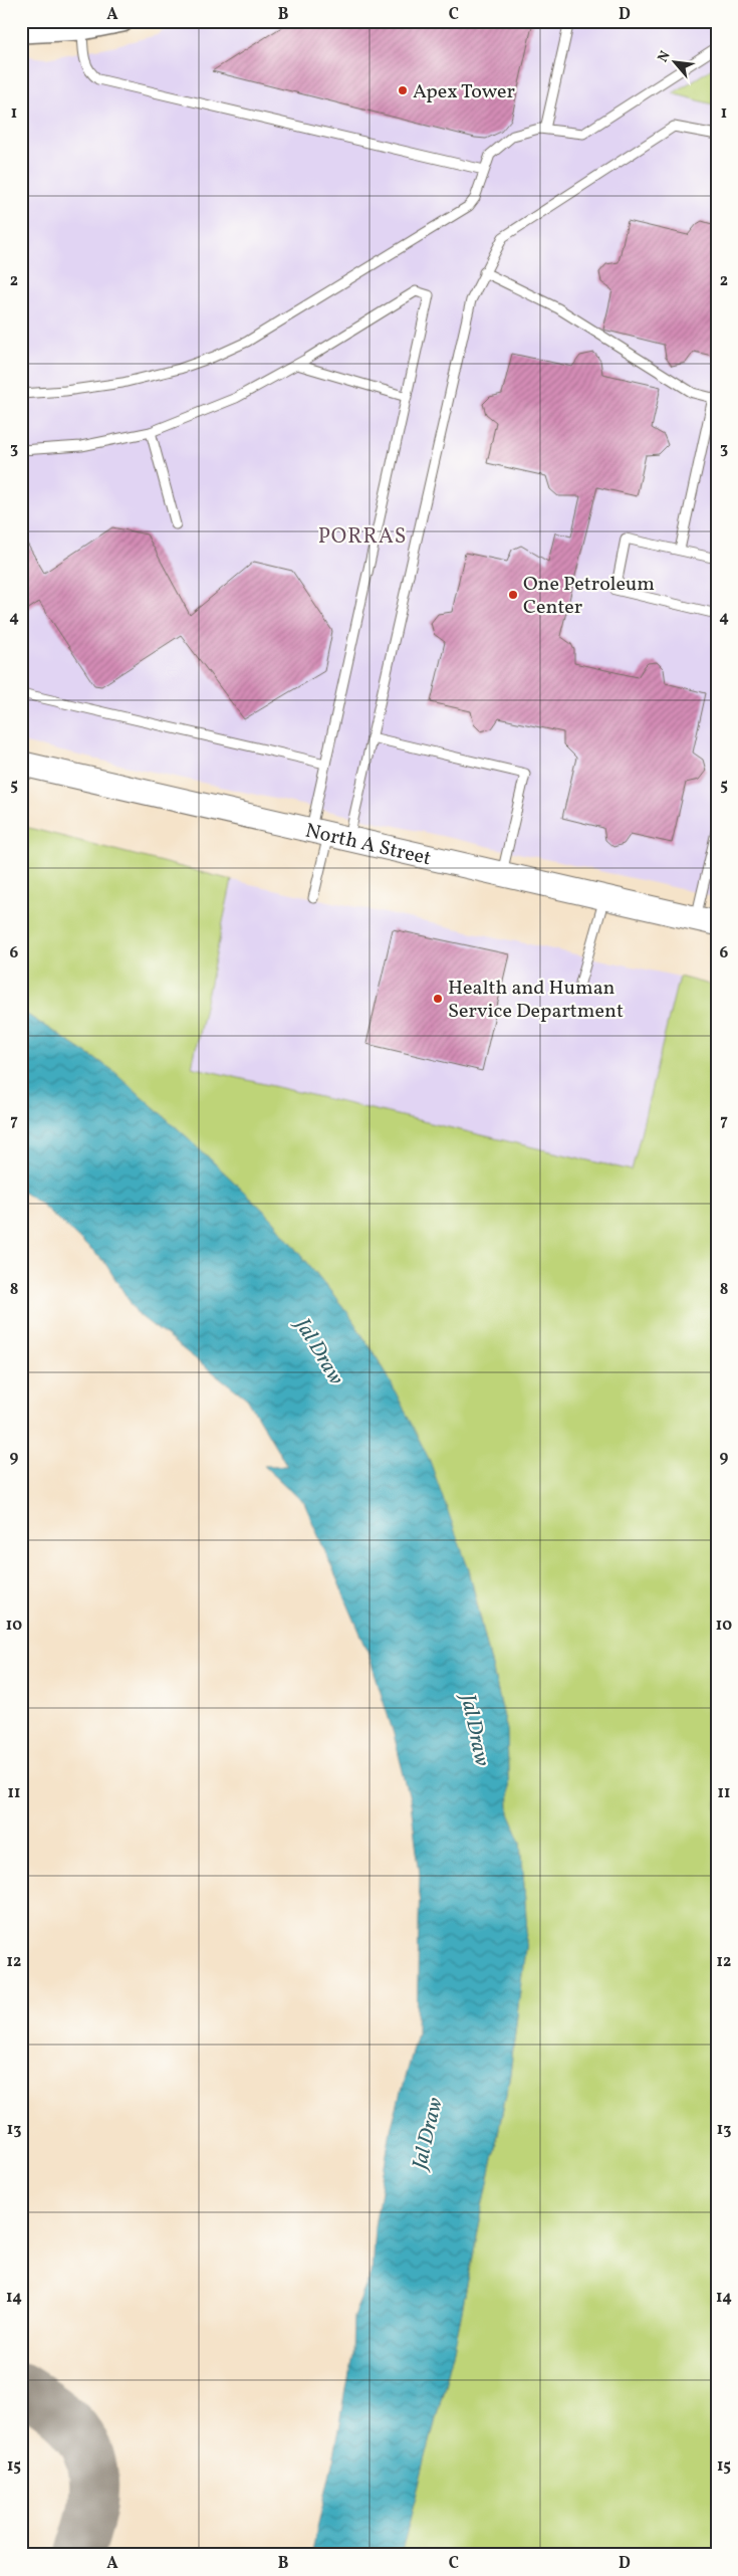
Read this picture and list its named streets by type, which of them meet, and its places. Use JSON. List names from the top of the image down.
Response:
{
  "streets": {
    "main road": ["North A Street"]
  },
  "districts": ["PORRAS"],
  "water": ["Jal Draw"],
  "places": ["Apex Tower", "One Petroleum Center", "Health and Human Service Department"],
  "north": "top left",
  "grid": {
    "columns": [
      "A",
      "B",
      "C",
      "D"
    ],
    "rows": [
      "1",
      "2",
      "3",
      "4",
      "5",
      "6",
      "7",
      "8",
      "9",
      "10",
      "11",
      "12",
      "13",
      "14",
      "15"
    ]
  }
}
